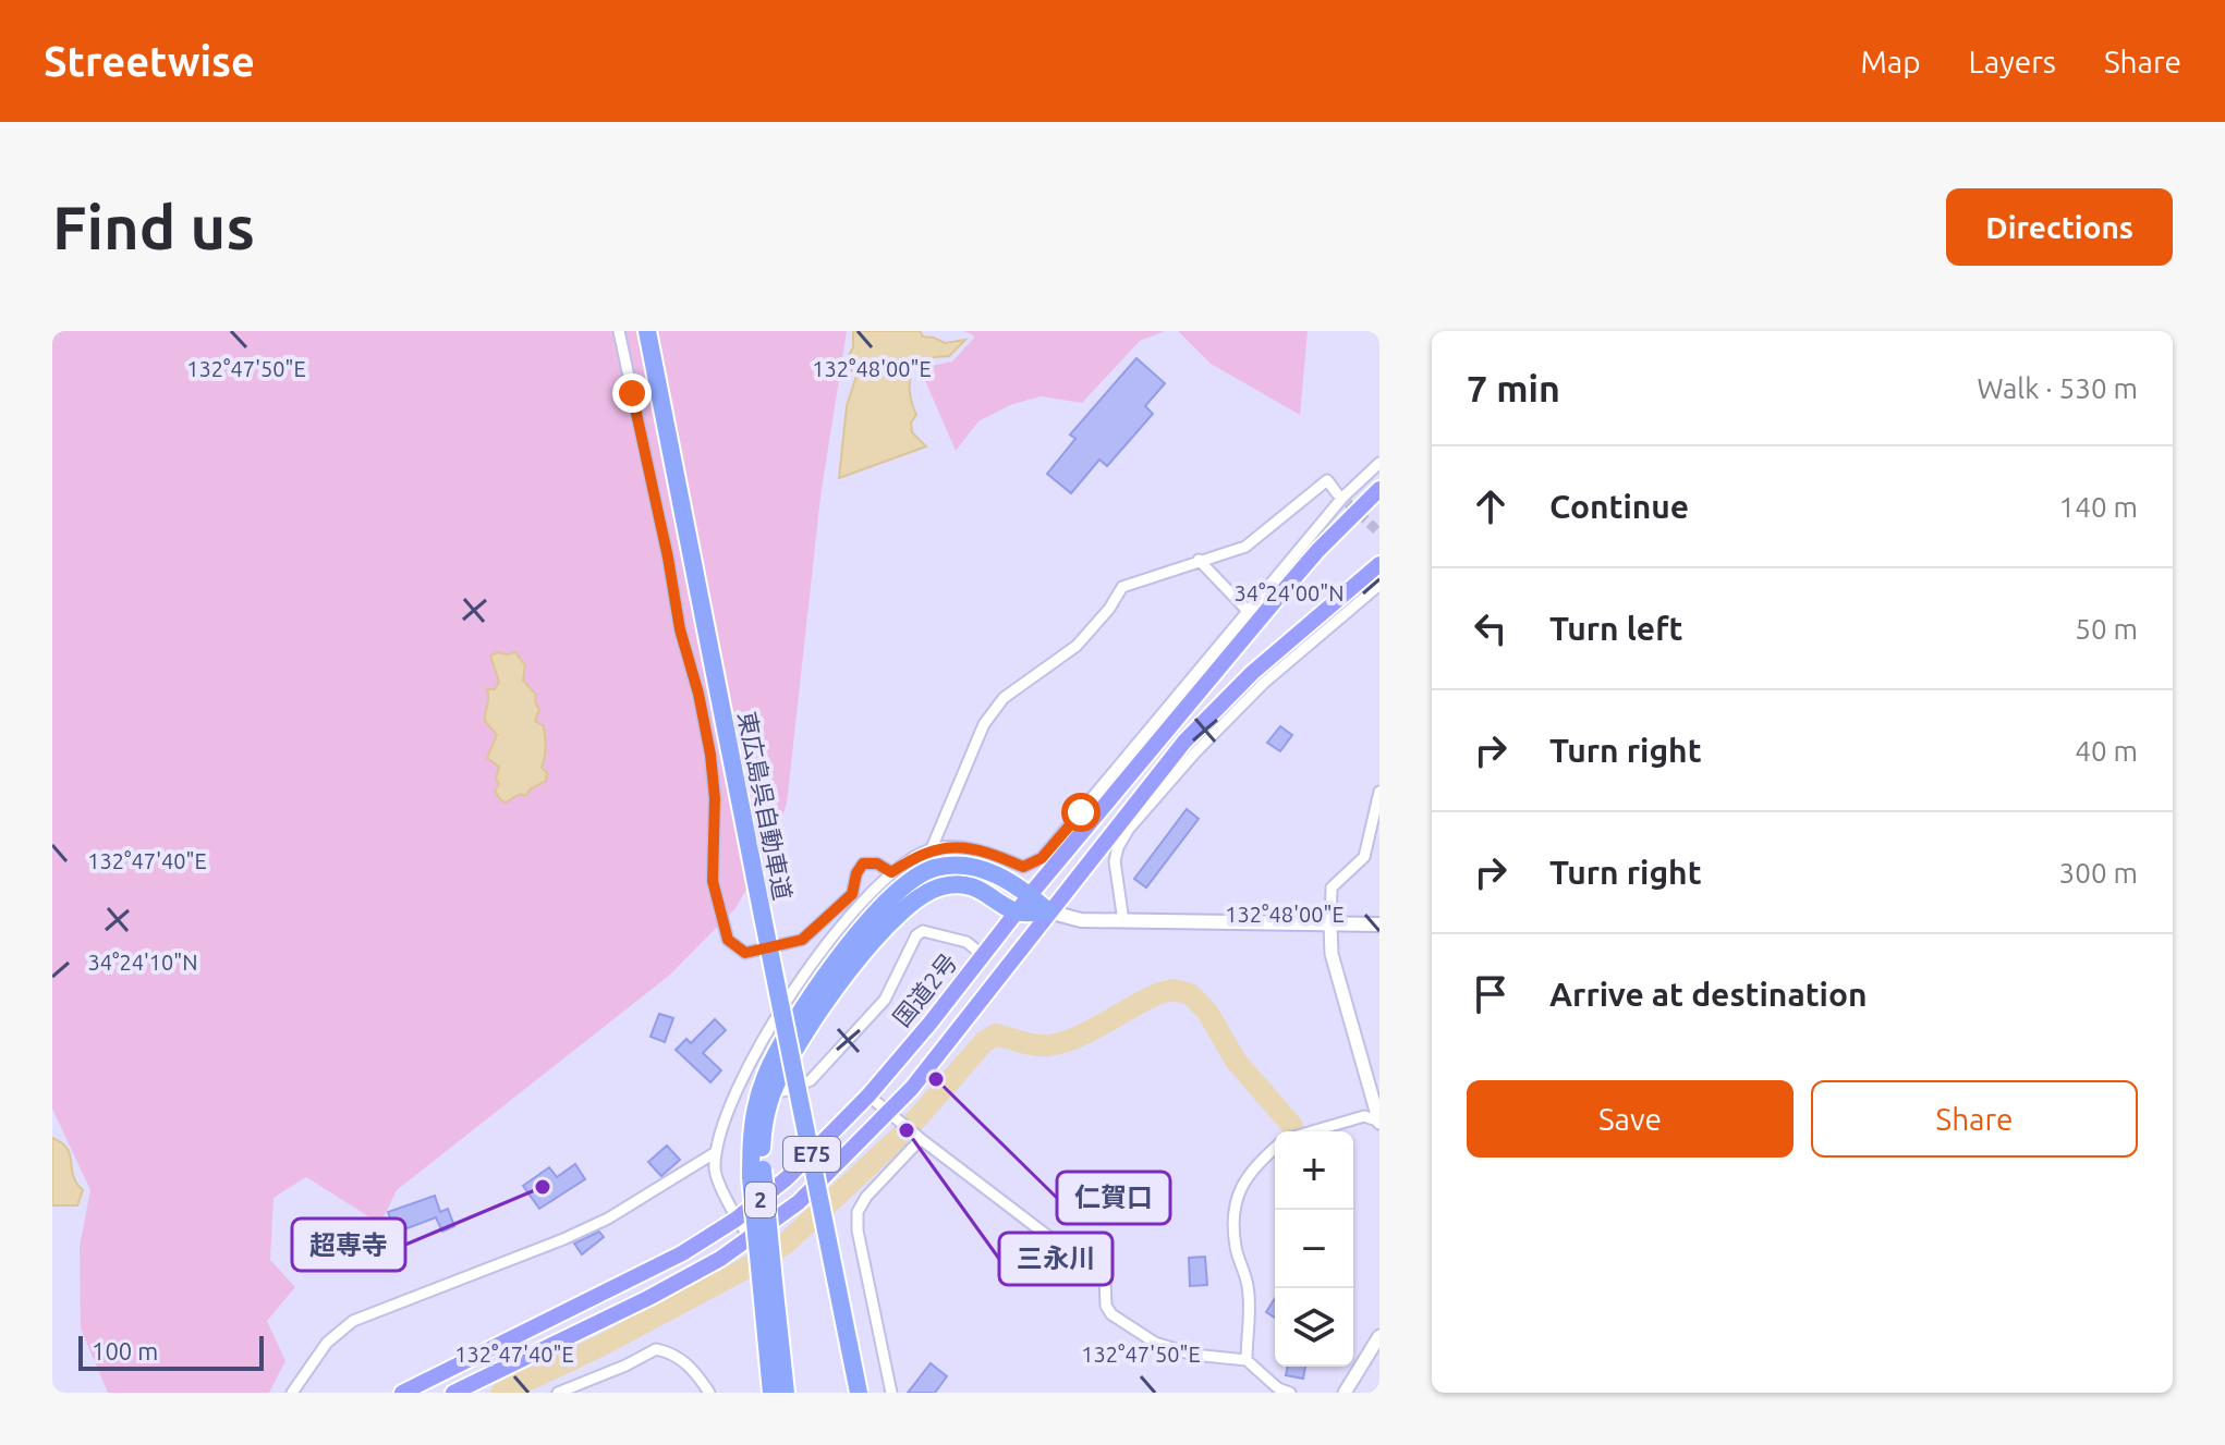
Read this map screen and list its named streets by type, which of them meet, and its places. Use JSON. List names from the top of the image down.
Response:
{
  "streets": {
    "highway": [
      "東広島呉自動車道",
      "国道2号",
      "E75",
      "2"
    ]
  },
  "places": ["仁賀口", "三永川", "超専寺"],
  "scale_bar": "100 m",
  "page": {
    "header": "Streetwise",
    "nav": ["Map", "Layers", "Share"],
    "buttons": [
      "Directions",
      ["Save", "Share"]
    ],
    "title": "Find us",
    "heading": ["7 min", "Walk · 530 m"],
    "list": [
      ["Continue", "140 m"],
      ["Turn left", "50 m"],
      ["Turn right", "40 m"],
      ["Turn right", "300 m"],
      "Arrive at destination"
    ],
    "map_buttons": ["+", "−"],
    "scale": "100 m"
  },
  "coordinates": [
    "132°47'50\"E",
    "132°48'00\"E",
    "34°24'00\"N",
    "132°47'40\"E",
    "34°24'10\"N"
  ]
}
